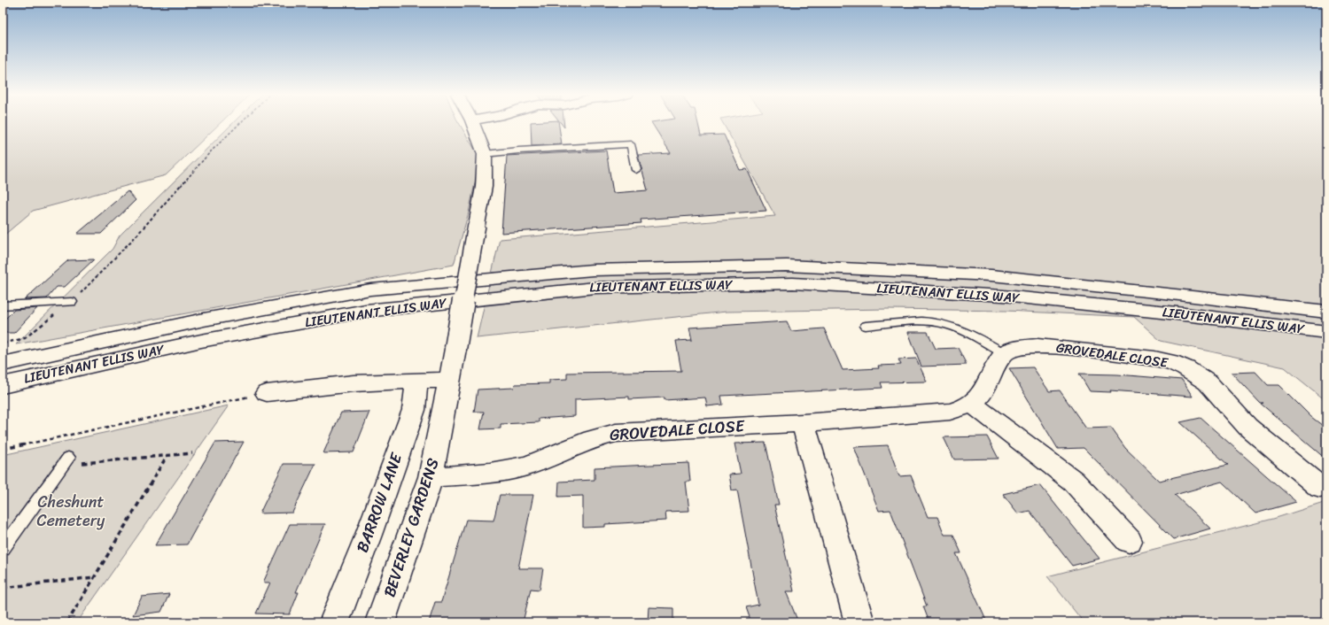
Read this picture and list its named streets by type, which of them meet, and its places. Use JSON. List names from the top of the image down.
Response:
{
  "streets": {
    "street": [
      "LIEUTENANT ELLIS WAY",
      "GROVEDALE CLOSE",
      "BARROW LANE",
      "BEVERLEY GARDENS"
    ]
  },
  "crossings": [
    ["GROVEDALE CLOSE", "BEVERLEY GARDENS"]
  ],
  "parks": ["Cheshunt Cemetery"]
}
